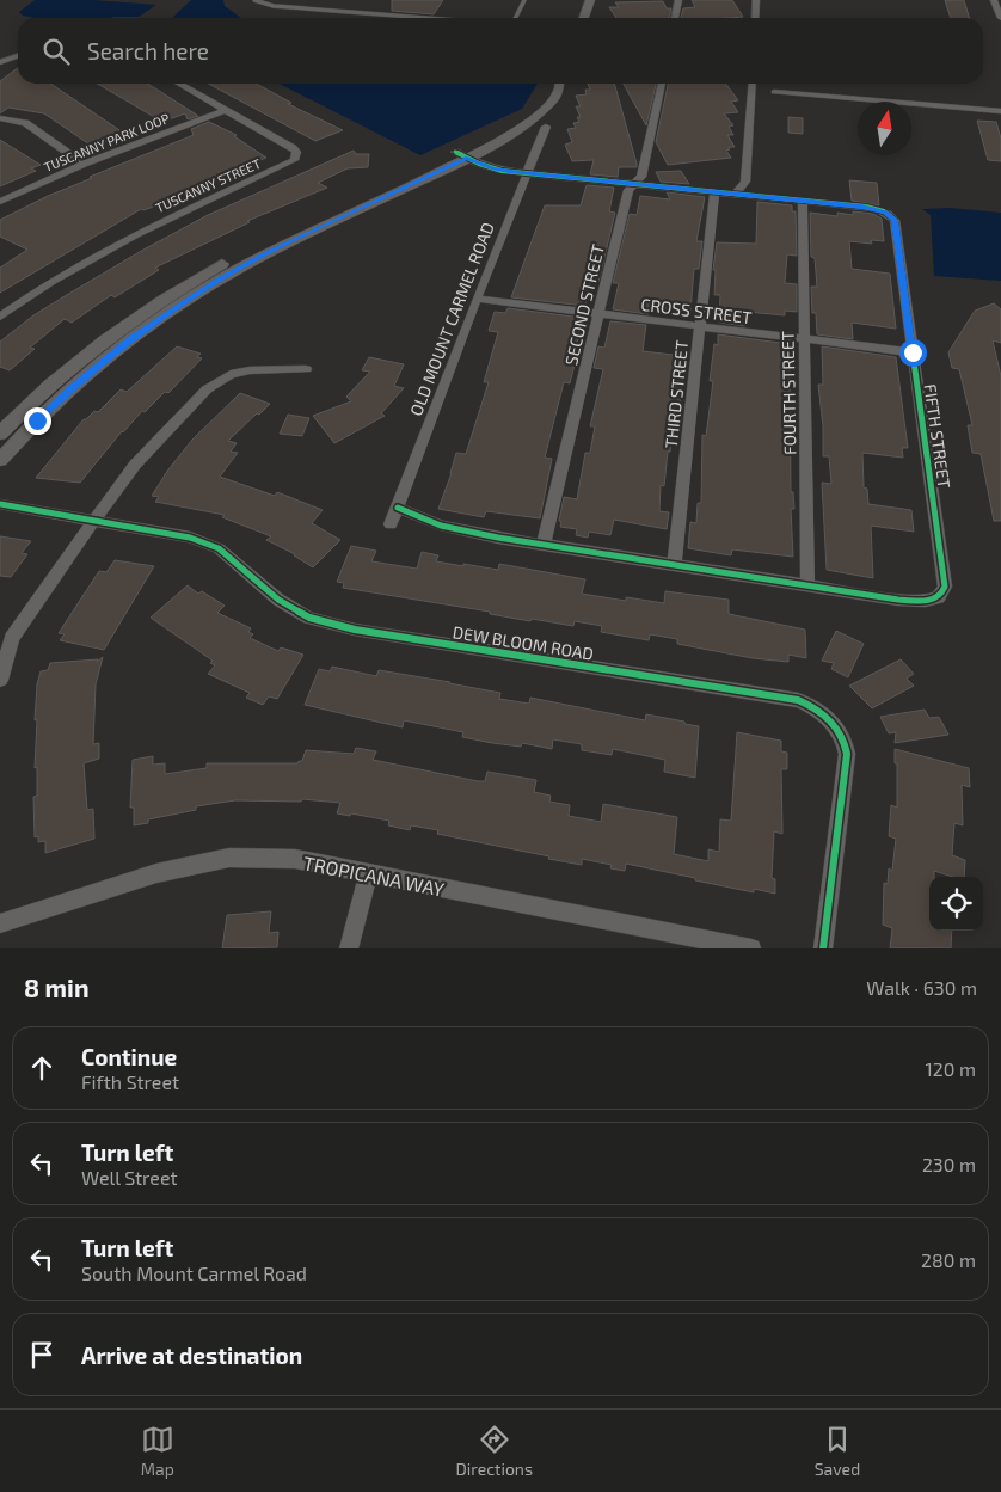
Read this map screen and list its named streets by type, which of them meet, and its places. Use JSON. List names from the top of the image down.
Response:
{
  "streets": {
    "street": [
      "TUSCANNY PARK LOOP",
      "TUSCANNY STREET",
      "SECOND STREET",
      "CROSS STREET",
      "OLD MOUNT CARMEL ROAD",
      "FOURTH STREET",
      "THIRD STREET",
      "FIFTH STREET",
      "DEW BLOOM ROAD",
      "TROPICANA WAY"
    ]
  },
  "crossings": [
    ["TUSCANNY PARK LOOP", "TUSCANNY STREET"],
    ["SECOND STREET", "CROSS STREET"],
    ["CROSS STREET", "OLD MOUNT CARMEL ROAD"],
    ["CROSS STREET", "FOURTH STREET"],
    ["CROSS STREET", "THIRD STREET"],
    ["CROSS STREET", "FIFTH STREET"],
    ["FOURTH STREET", "FIFTH STREET"]
  ],
  "north": "top",
  "page": {
    "search": "Search here",
    "heading": ["8 min", "Walk · 630 m"],
    "list": [
      ["Continue", "Fifth Street", "120 m"],
      ["Turn left", "Well Street", "230 m"],
      ["Turn left", "South Mount Carmel Road", "280 m"],
      "Arrive at destination"
    ],
    "nav": ["Map", "Directions", "Saved"]
  }
}
